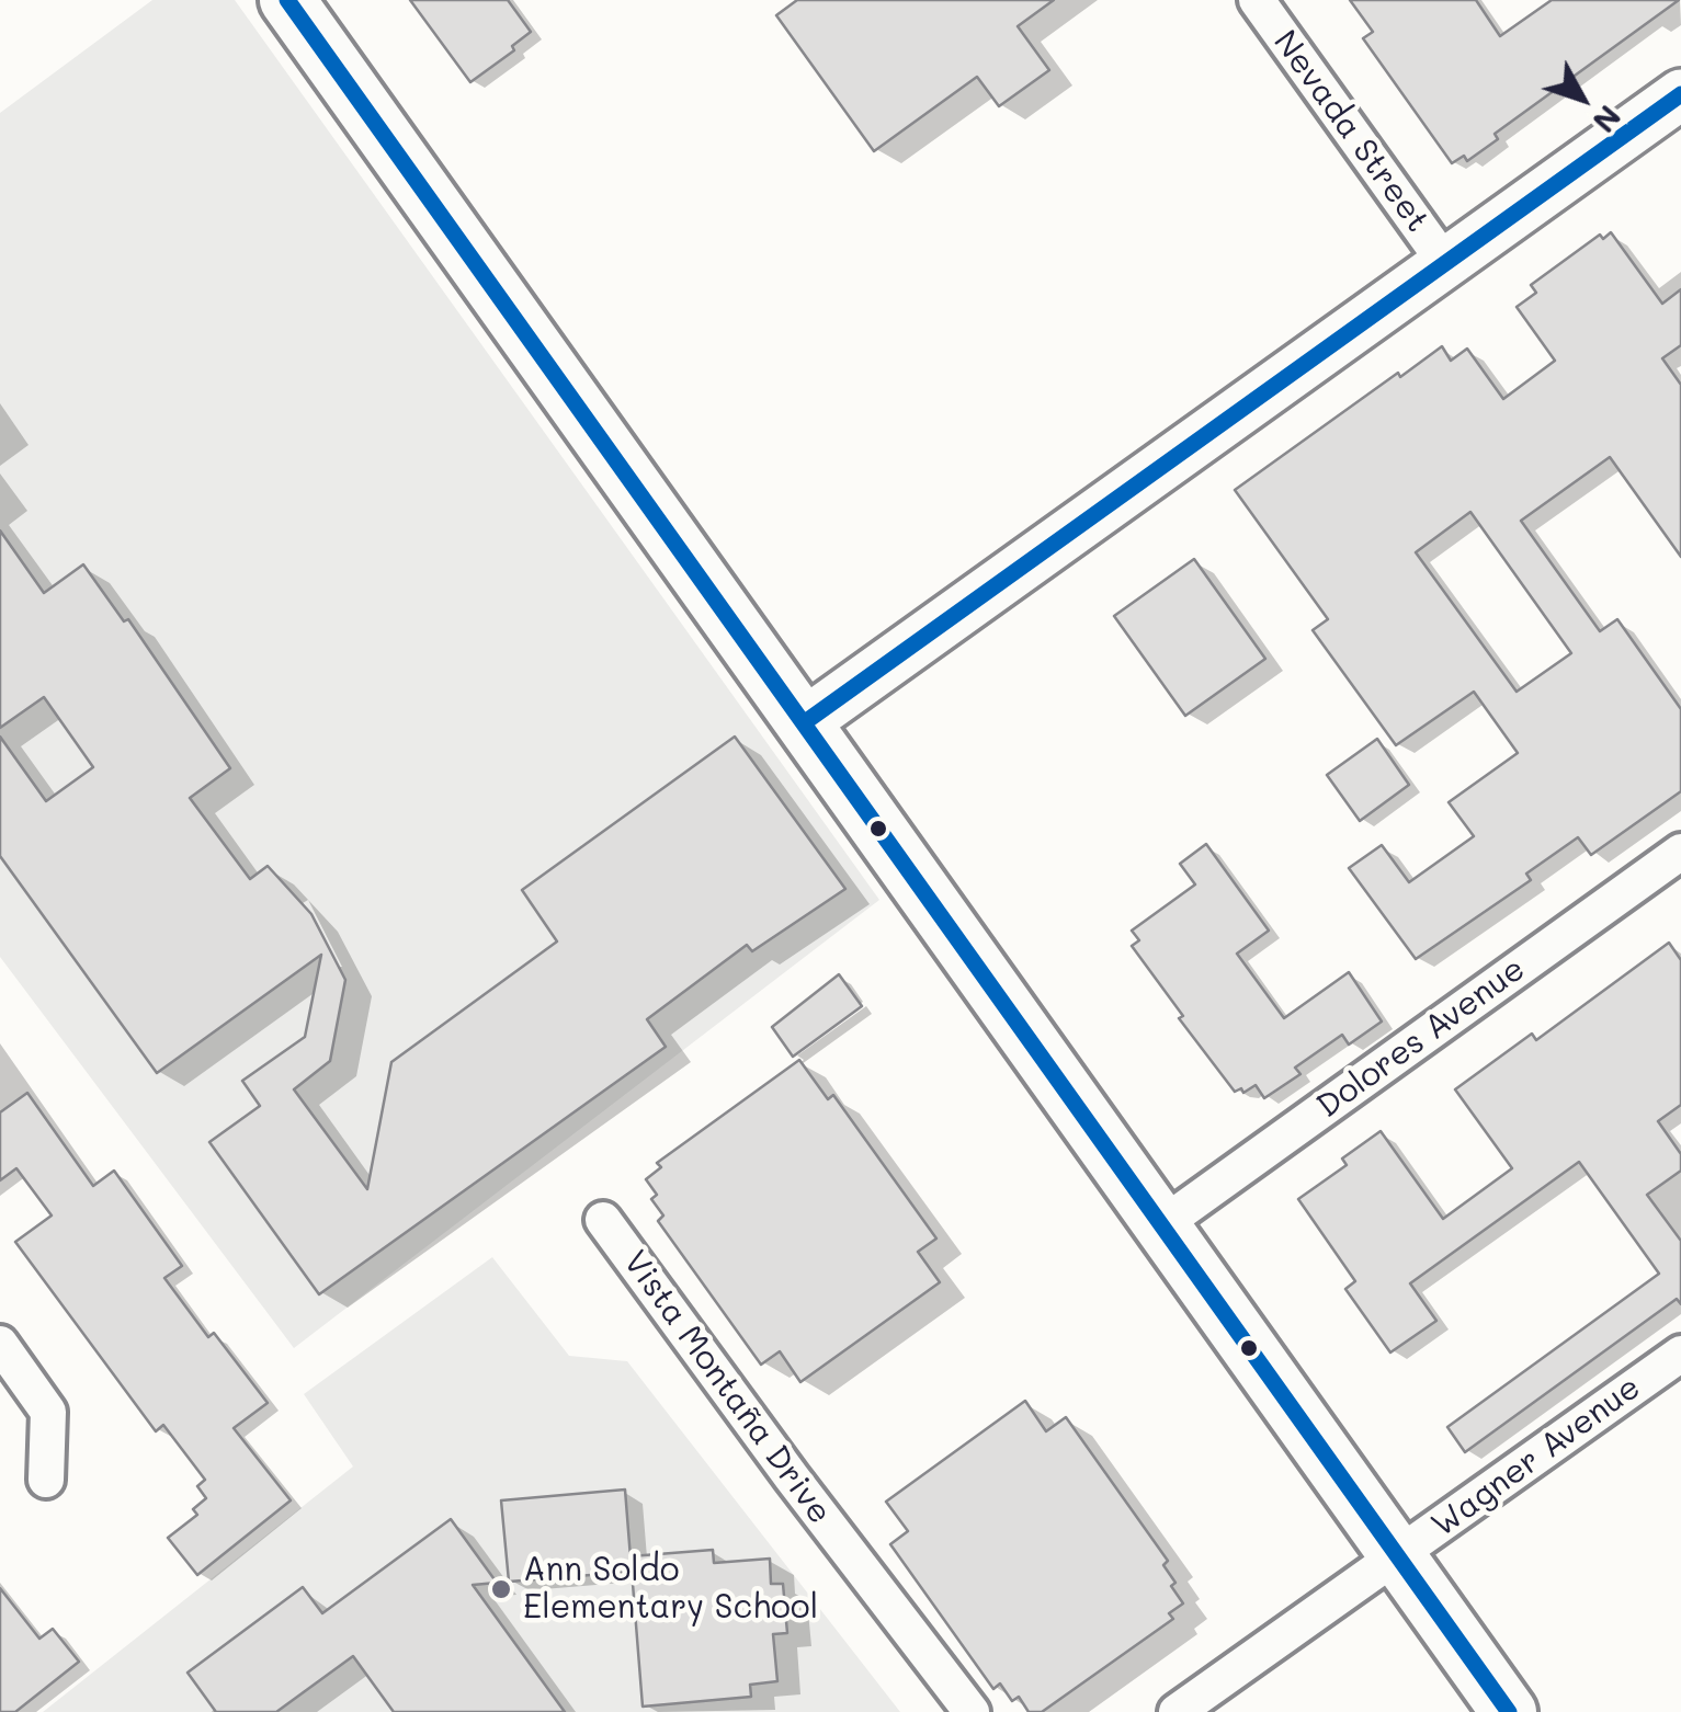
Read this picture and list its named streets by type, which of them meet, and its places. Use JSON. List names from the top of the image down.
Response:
{
  "streets": {
    "street": [
      "Nevada Street",
      "Dolores Avenue",
      "Vista Montaña Drive",
      "Wagner Avenue"
    ]
  },
  "places": ["Ann Soldo Elementary School"],
  "north": "bottom right"
}
